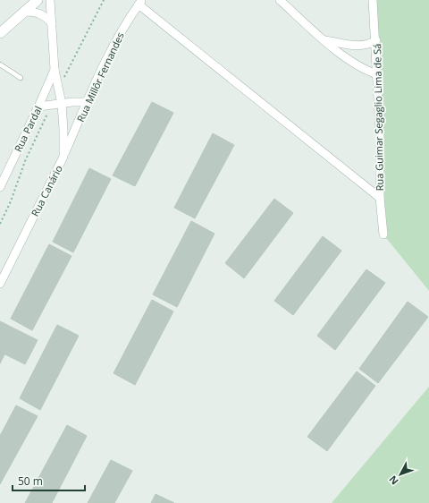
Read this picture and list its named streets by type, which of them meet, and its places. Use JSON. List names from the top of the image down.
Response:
{
  "streets": {
    "street": [
      "Rua Millôr Fernandes",
      "Rua Guimar Segaglio Lima de Sá",
      "Rua Pardal",
      "Rua Canário"
    ]
  },
  "crossings": [
    ["Rua Millôr Fernandes", "Rua Canário"],
    ["Rua Pardal", "Rua Canário"]
  ],
  "scale_bar": "50 m",
  "north": "bottom left"
}
